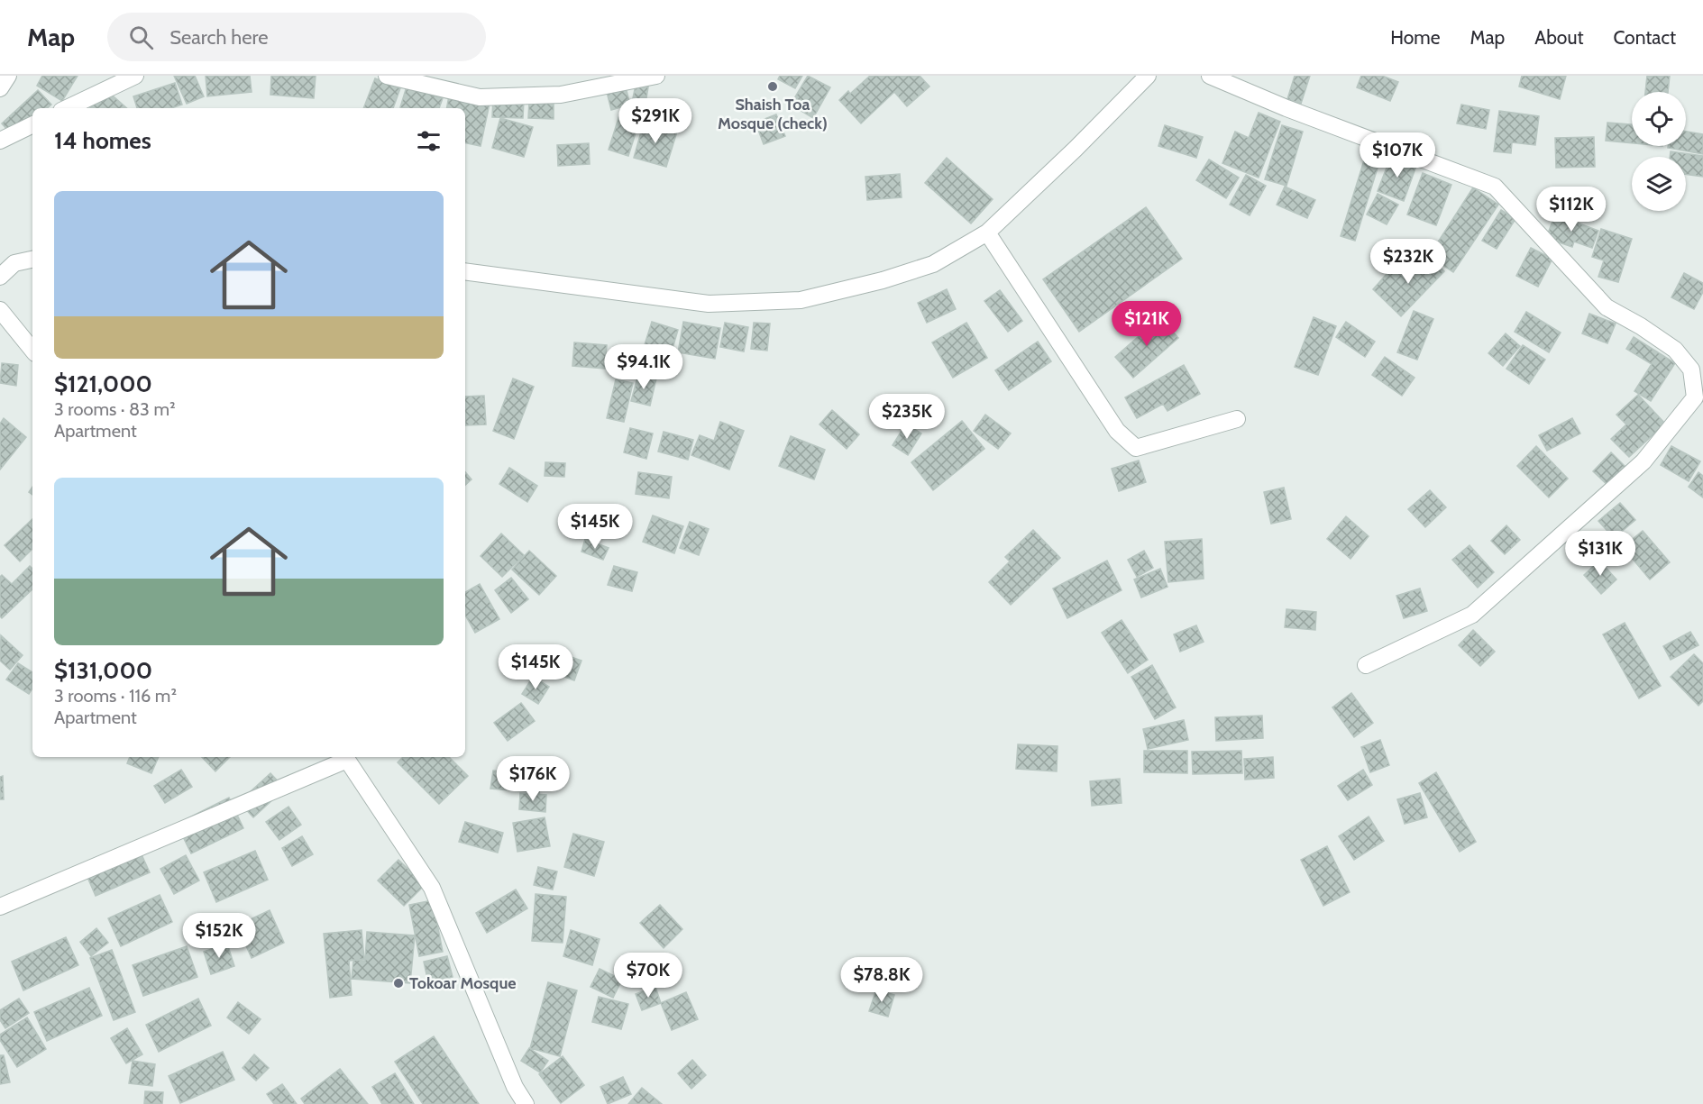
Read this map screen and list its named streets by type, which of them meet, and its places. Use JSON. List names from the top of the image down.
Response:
{
  "places": ["Shaish Toa Mosque (check)", "Tokoar Mosque"],
  "page": {
    "header": "Map",
    "search": "Search here",
    "nav": [
      "Home",
      "Map",
      "About",
      "Contact"
    ],
    "price": [
      "$291K",
      "$107K",
      "$112K",
      "$232K",
      "$121K",
      "$94.1K",
      "$235K",
      "$145K",
      "$131K",
      "$145K",
      "$176K",
      "$152K",
      "$70K",
      "$78.8K"
    ],
    "heading": "14 homes",
    "list": [
      {
        "name": "$121,000",
        "note": "3 rooms · 83 m² · Apartment"
      },
      {
        "name": "$131,000",
        "note": "3 rooms · 116 m² · Apartment"
      }
    ]
  }
}
